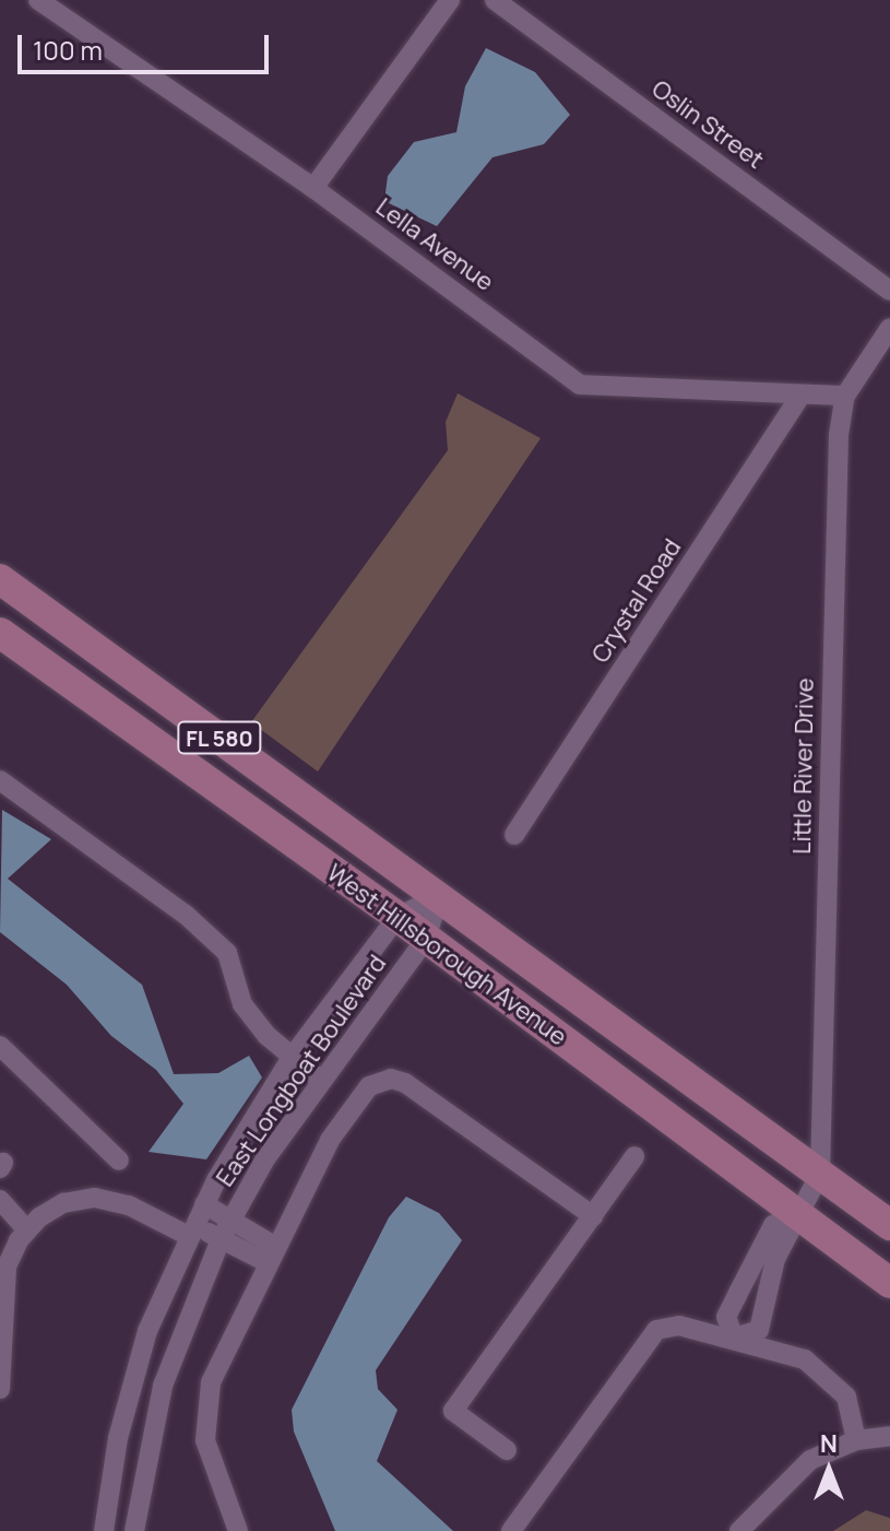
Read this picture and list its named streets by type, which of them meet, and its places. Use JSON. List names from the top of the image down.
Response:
{
  "streets": {
    "main road": ["FL 580", "West Hillsborough Avenue"],
    "street": [
      "Oslin Street",
      "Lella Avenue",
      "Crystal Road",
      "Little River Drive",
      "East Longboat Boulevard"
    ]
  },
  "crossings": [
    ["Lella Avenue", "Crystal Road"],
    ["Lella Avenue", "Little River Drive"],
    ["Little River Drive", "West Hillsborough Avenue"],
    ["West Hillsborough Avenue", "East Longboat Boulevard"]
  ],
  "scale_bar": "100 m",
  "north": "top"
}
